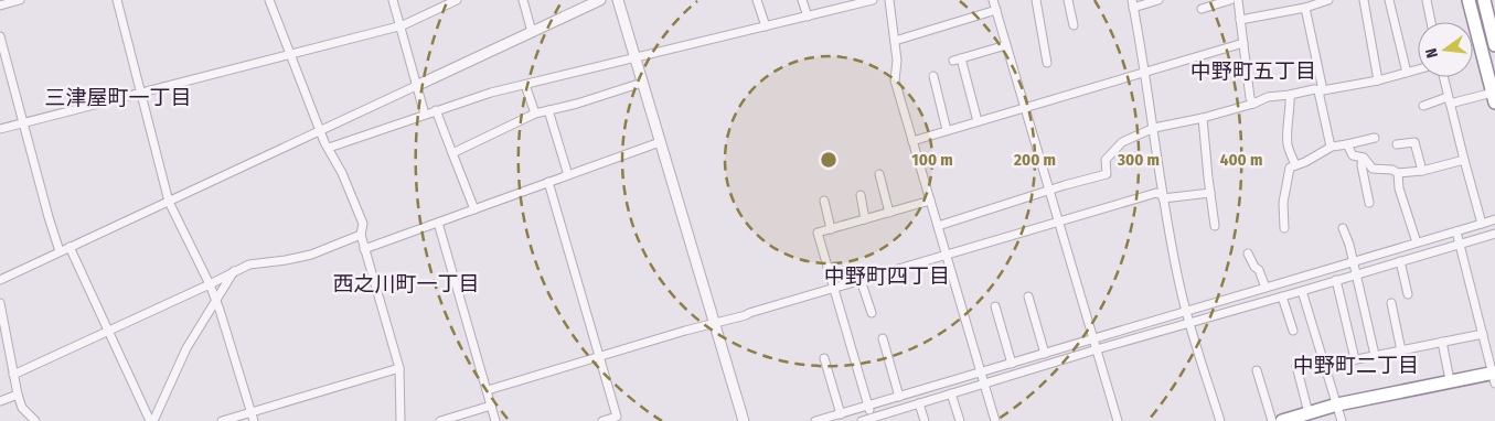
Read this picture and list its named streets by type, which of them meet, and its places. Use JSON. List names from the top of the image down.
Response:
{
  "districts": [
    "中野町五丁目",
    "三津屋町一丁目",
    "中野町四丁目",
    "西之川町一丁目",
    "中野町二丁目"
  ],
  "north": "left",
  "rings": [
    "100 m",
    "200 m",
    "300 m",
    "400 m"
  ]
}
